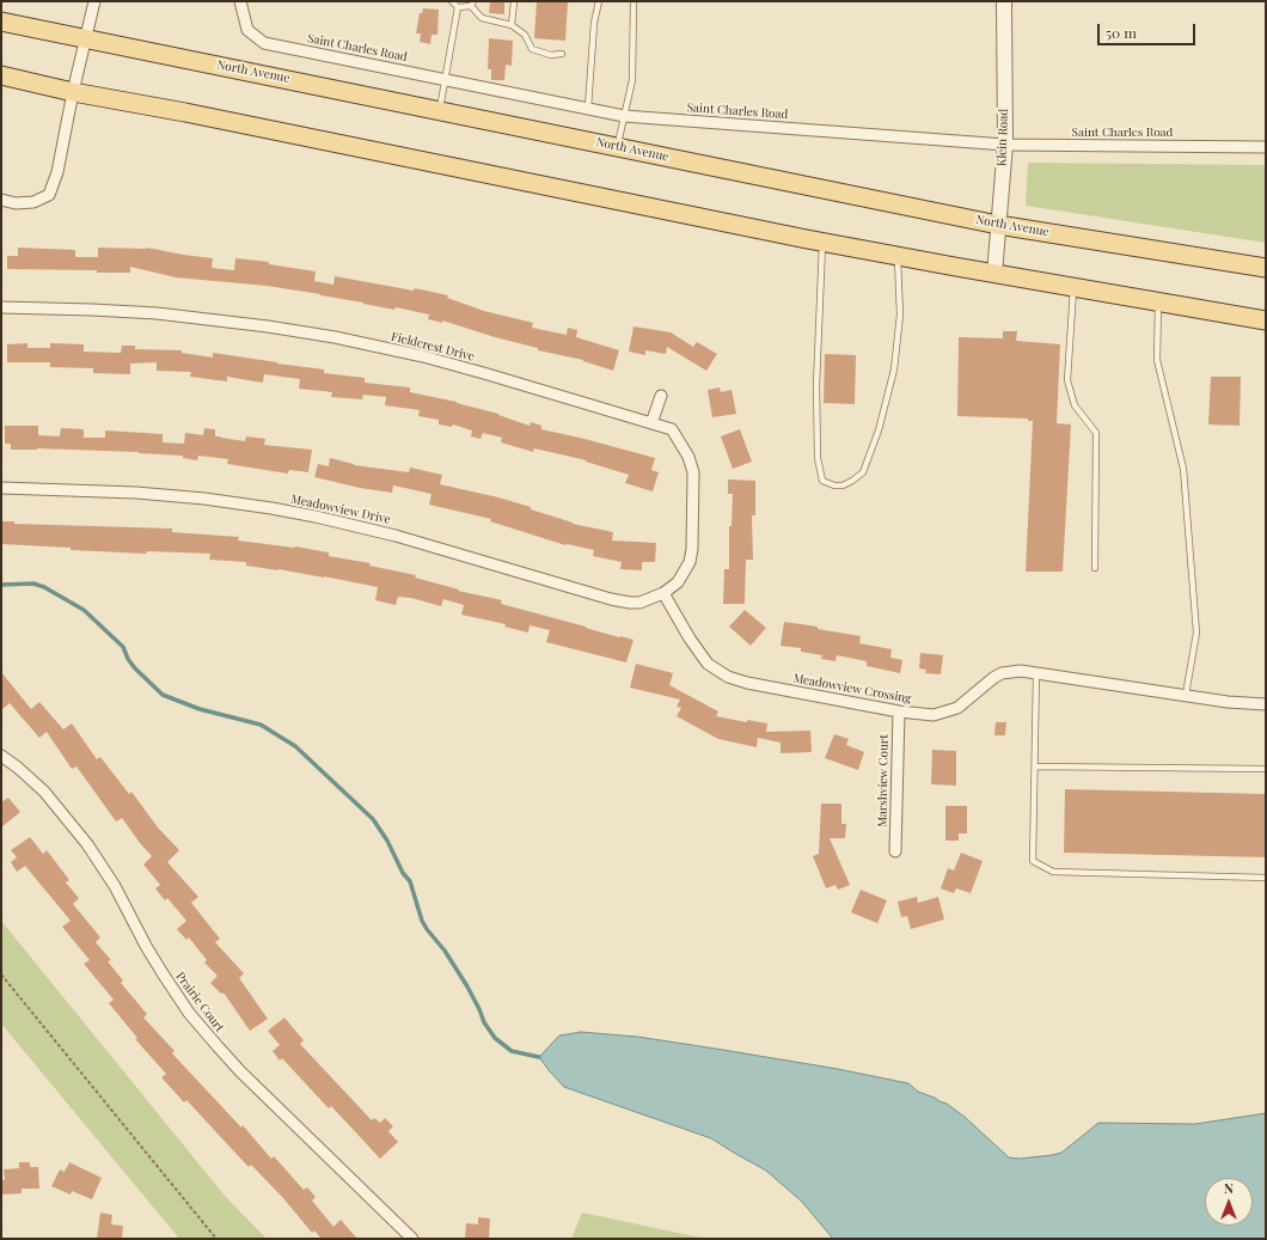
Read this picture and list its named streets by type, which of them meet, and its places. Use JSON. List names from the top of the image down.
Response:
{
  "streets": {
    "main road": ["North Avenue"],
    "street": [
      "Saint Charles Road",
      "Klein Road",
      "Fieldcrest Drive",
      "Meadowview Drive",
      "Meadowview Crossing",
      "Marshview Court",
      "Prairie Court"
    ]
  },
  "crossings": [
    ["Saint Charles Road", "Klein Road"],
    ["North Avenue", "Klein Road"],
    ["Fieldcrest Drive", "Meadowview Drive"],
    ["Fieldcrest Drive", "Meadowview Crossing"],
    ["Meadowview Drive", "Meadowview Crossing"],
    ["Meadowview Crossing", "Marshview Court"]
  ],
  "scale_bar": "50 m",
  "north": "top"
}
